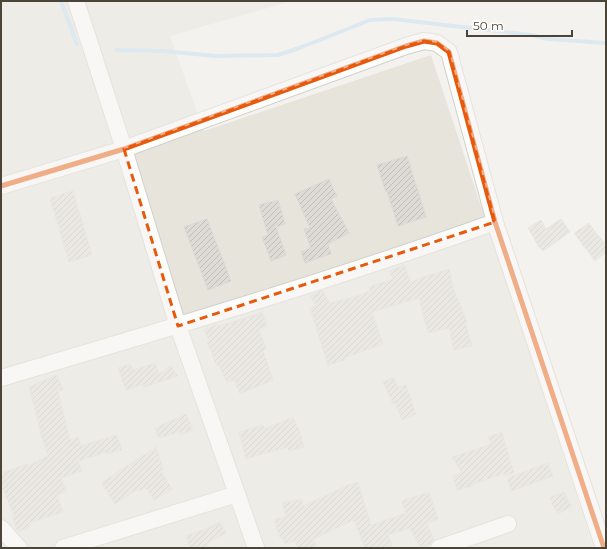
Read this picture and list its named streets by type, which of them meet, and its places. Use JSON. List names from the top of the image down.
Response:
{
  "scale_bar": "50 m"
}
